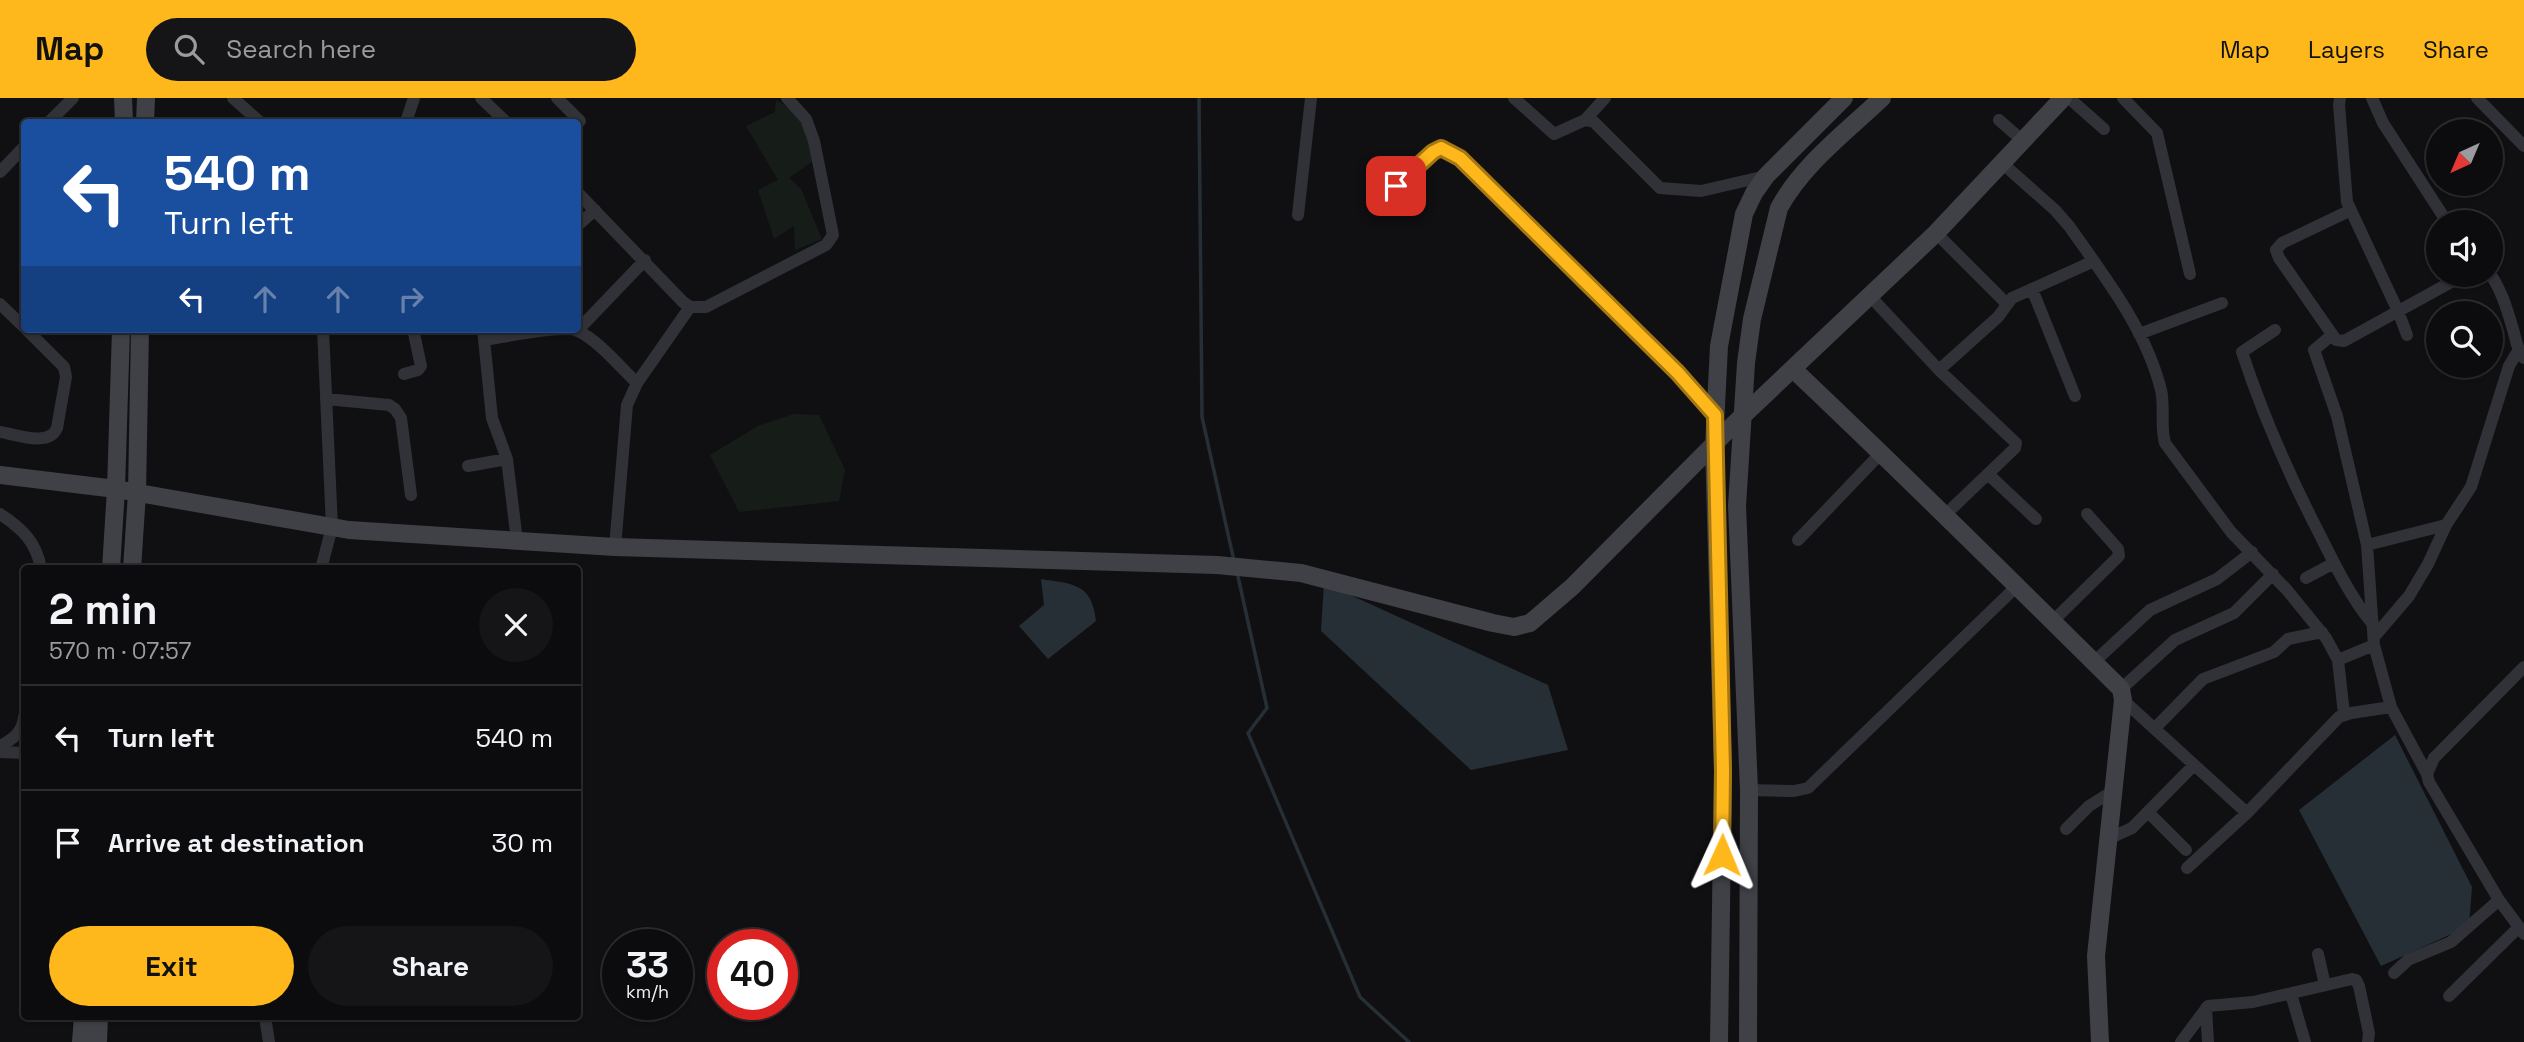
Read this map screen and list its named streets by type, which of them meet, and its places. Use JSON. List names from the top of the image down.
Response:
{
  "north": "bottom left",
  "page": {
    "header": "Map",
    "search": "Search here",
    "nav": ["Map", "Layers", "Share"],
    "turn": ["540 m", "Turn left"],
    "heading": ["2 min", "570 m · 07:57"],
    "list": [
      {
        "name": "Turn left",
        "value": "540 m"
      },
      {
        "name": "Arrive at destination",
        "value": "30 m"
      }
    ],
    "buttons": ["Exit", "Share"],
    "speed": "33 km/h",
    "limit": "40"
  }
}
